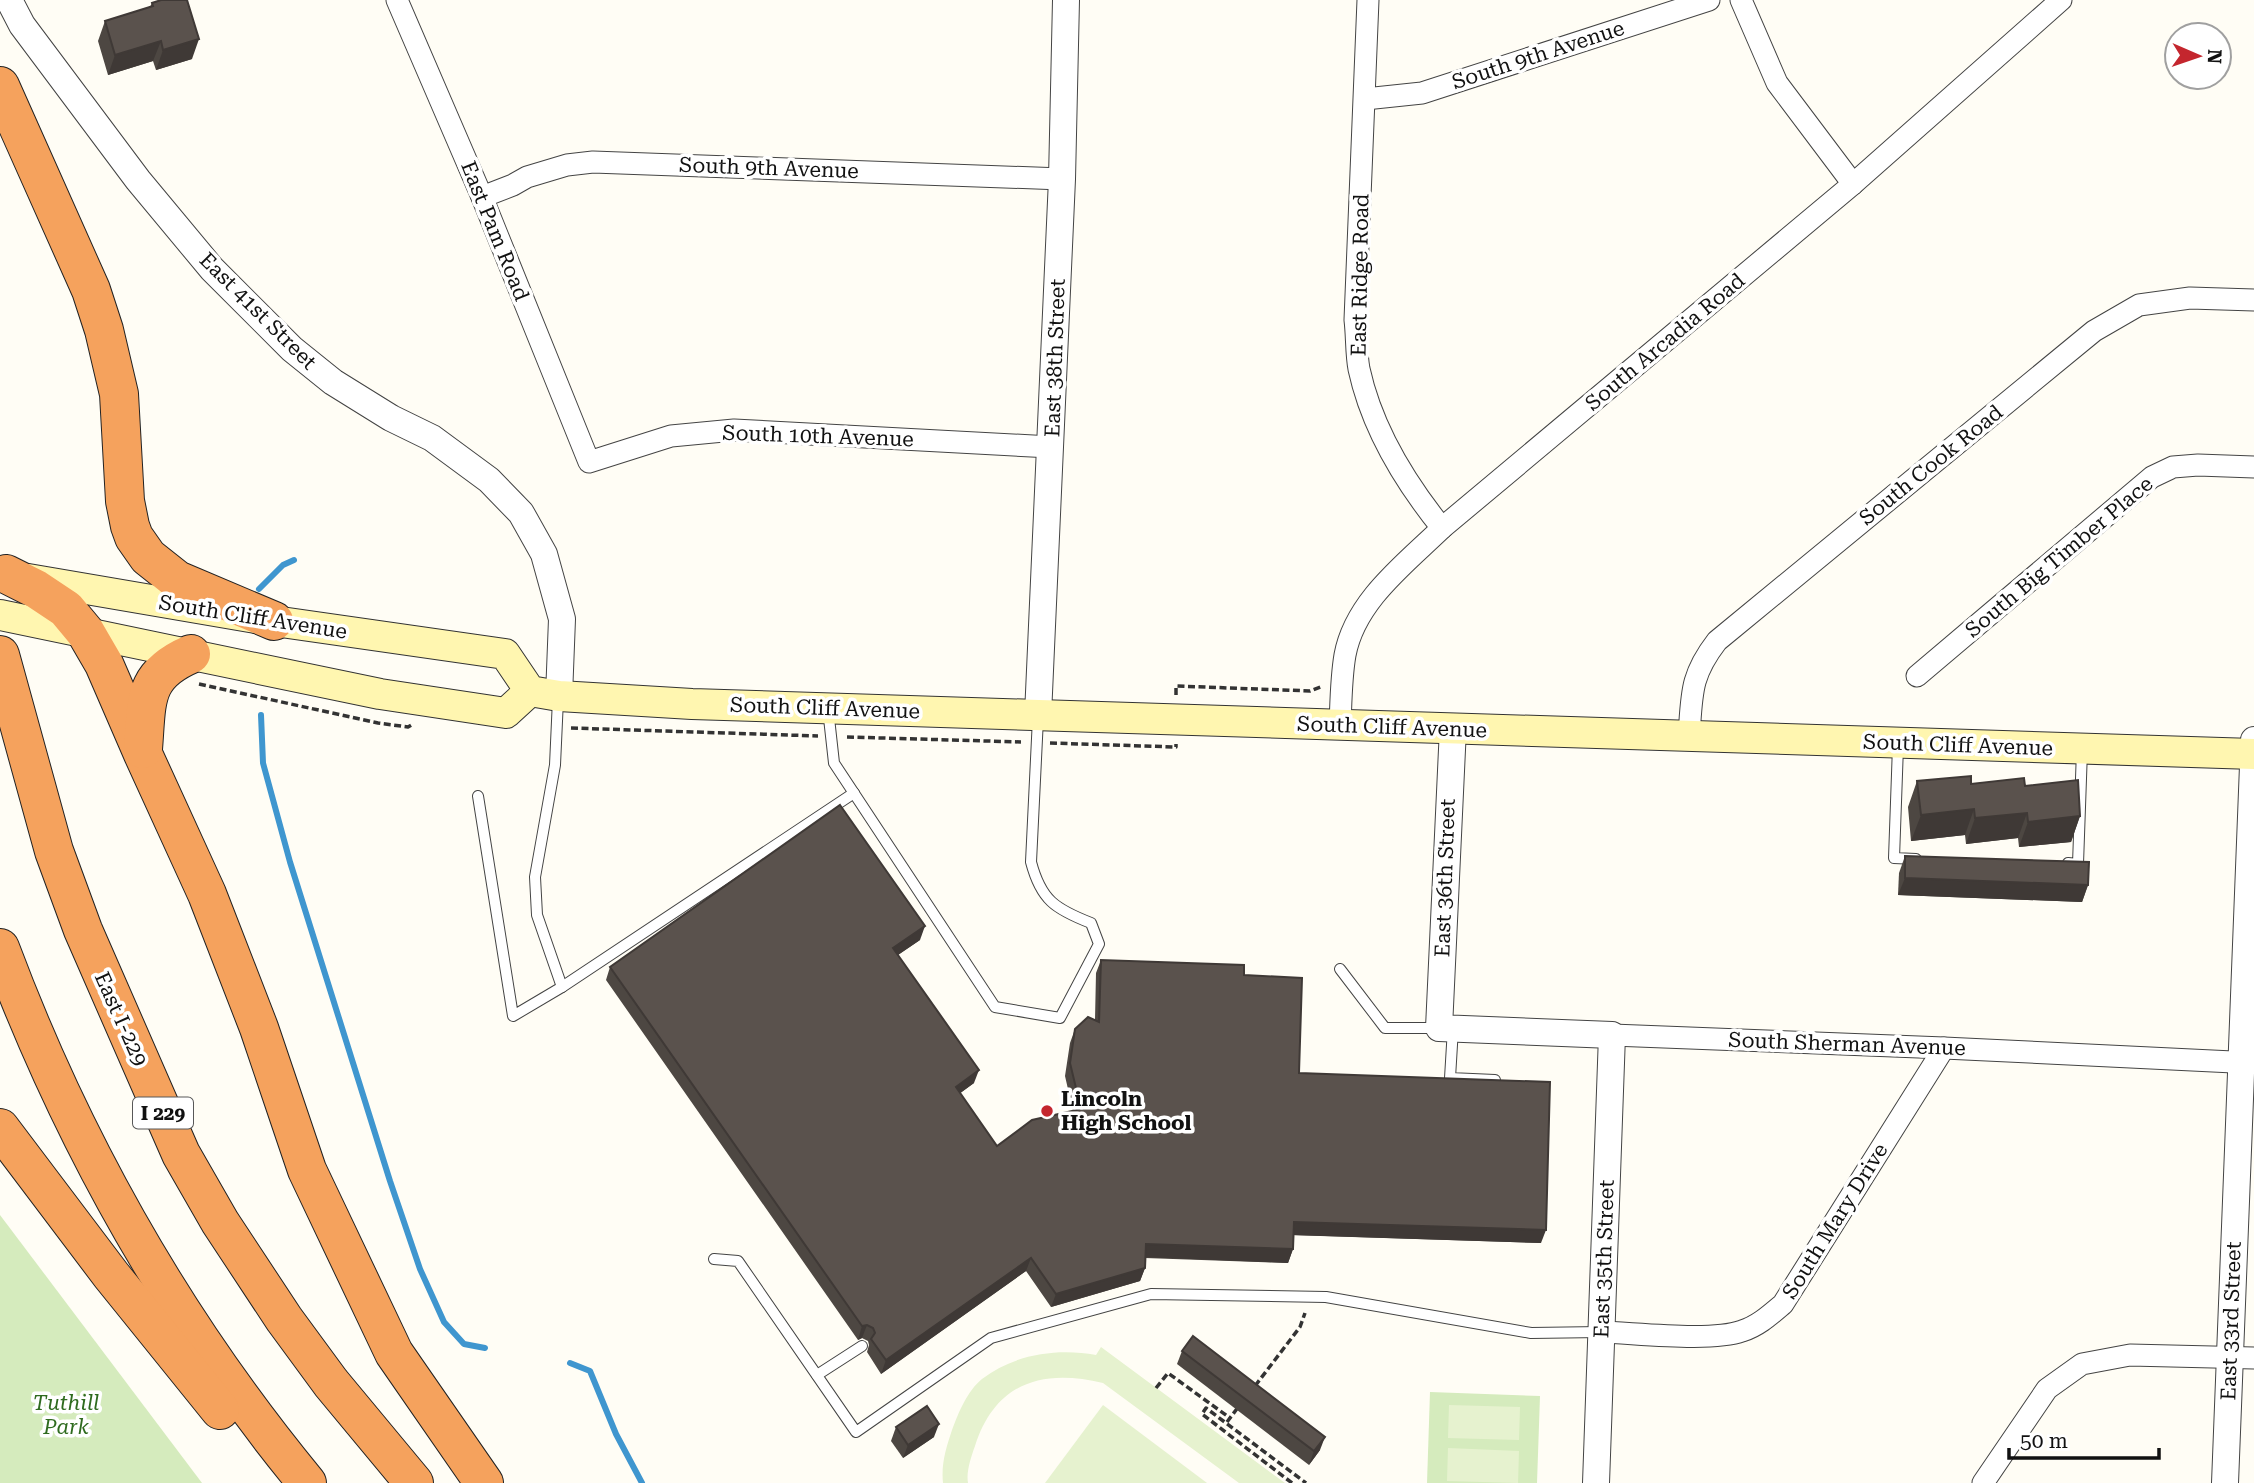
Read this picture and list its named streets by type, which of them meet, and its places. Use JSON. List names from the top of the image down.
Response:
{
  "streets": {
    "highway": ["East I-229", "I 229"],
    "main road": ["South Cliff Avenue"],
    "street": [
      "South 9th Avenue",
      "East Pam Road",
      "East Ridge Road",
      "East 41st Street",
      "South Arcadia Road",
      "East 38th Street",
      "South 10th Avenue",
      "South Cook Road",
      "South Big Timber Place",
      "East 36th Street",
      "South Sherman Avenue",
      "South Mary Drive",
      "East 35th Street",
      "East 33rd Street"
    ]
  },
  "crossings": [
    ["South 9th Avenue", "East Pam Road"],
    ["South 9th Avenue", "East Ridge Road"],
    ["South 9th Avenue", "East 38th Street"],
    ["East Pam Road", "South 10th Avenue"],
    ["East Ridge Road", "South Arcadia Road"],
    ["East 41st Street", "South Cliff Avenue"],
    ["South Arcadia Road", "South Cliff Avenue"],
    ["East 38th Street", "South 10th Avenue"],
    ["East 38th Street", "South Cliff Avenue"],
    ["South Cook Road", "South Cliff Avenue"],
    ["South Cliff Avenue", "East 36th Street"],
    ["South Cliff Avenue", "East 33rd Street"],
    ["East 36th Street", "South Sherman Avenue"],
    ["South Sherman Avenue", "South Mary Drive"],
    ["South Sherman Avenue", "East 35th Street"],
    ["South Sherman Avenue", "East 33rd Street"],
    ["South Mary Drive", "East 35th Street"]
  ],
  "parks": ["Tuthill Park"],
  "places": ["Lincoln High School"],
  "scale_bar": "50 m",
  "north": "right"
}
